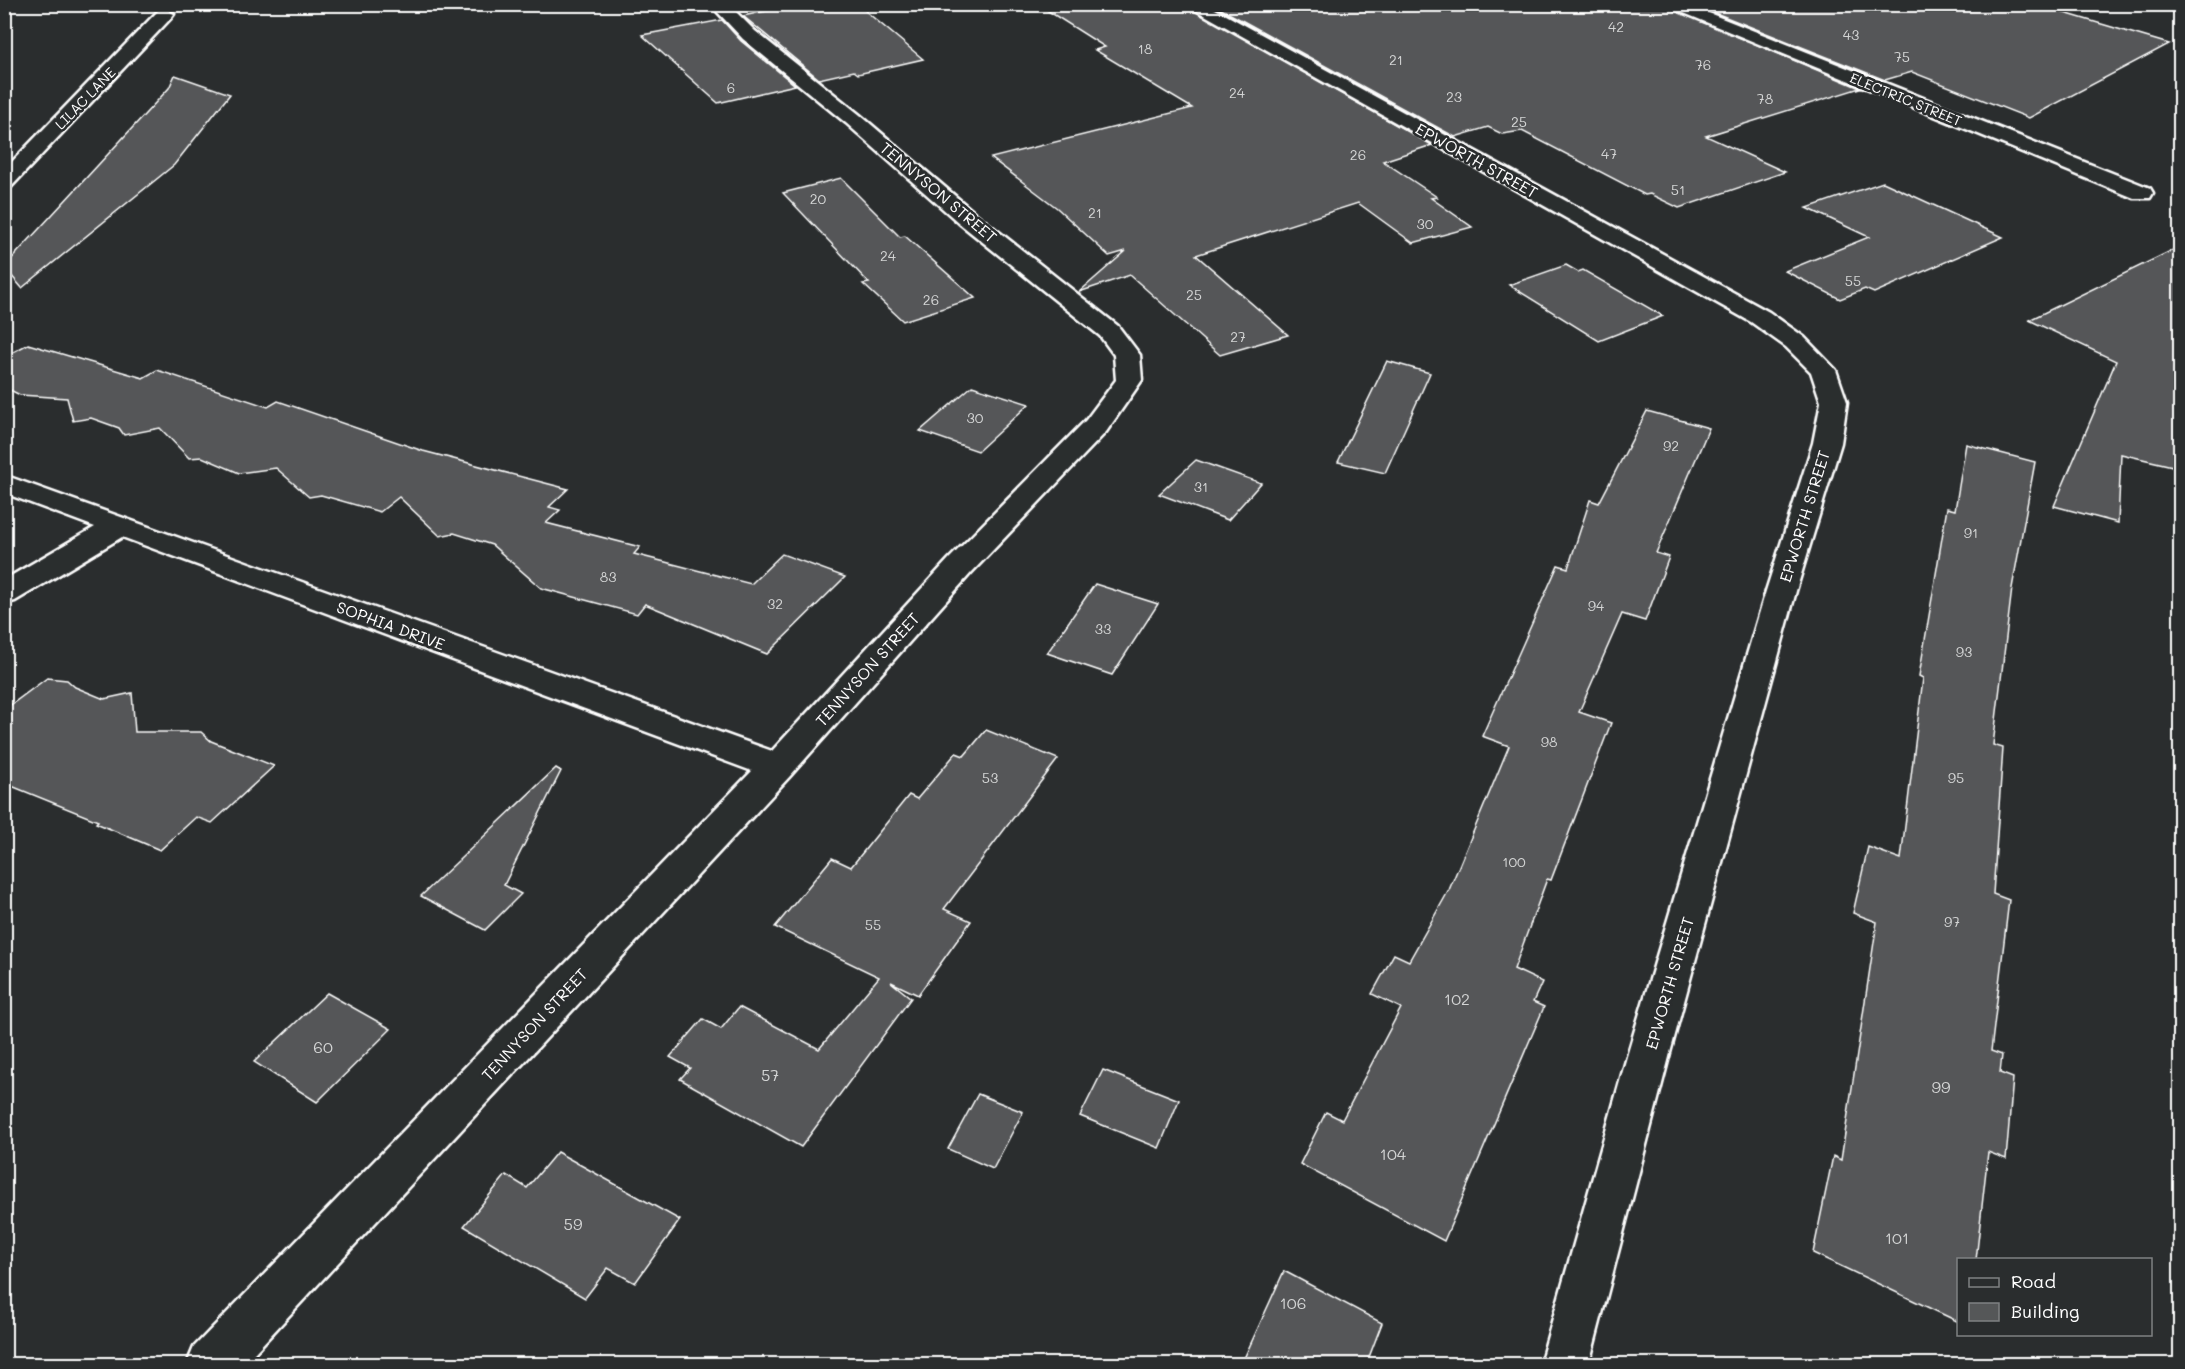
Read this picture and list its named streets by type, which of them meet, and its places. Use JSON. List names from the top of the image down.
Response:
{
  "streets": {
    "street": [
      "LILAC LANE",
      "ELECTRIC STREET",
      "EPWORTH STREET",
      "TENNYSON STREET",
      "SOPHIA DRIVE"
    ]
  },
  "crossings": [
    ["TENNYSON STREET", "SOPHIA DRIVE"]
  ],
  "house_numbers": [
    "42",
    "43",
    "18",
    "75",
    "21",
    "76",
    "6",
    "24",
    "23",
    "78",
    "25",
    "47",
    "26",
    "51",
    "20",
    "21",
    "30",
    "24",
    "55",
    "25",
    "26",
    "27",
    "30",
    "92",
    "31",
    "91",
    "83",
    "32",
    "94",
    "33",
    "93",
    "98",
    "53",
    "95",
    "100",
    "97",
    "55",
    "102",
    "60",
    "57",
    "99",
    "104",
    "59",
    "101",
    "106"
  ],
  "legend": ["Road", "Building"]
}
